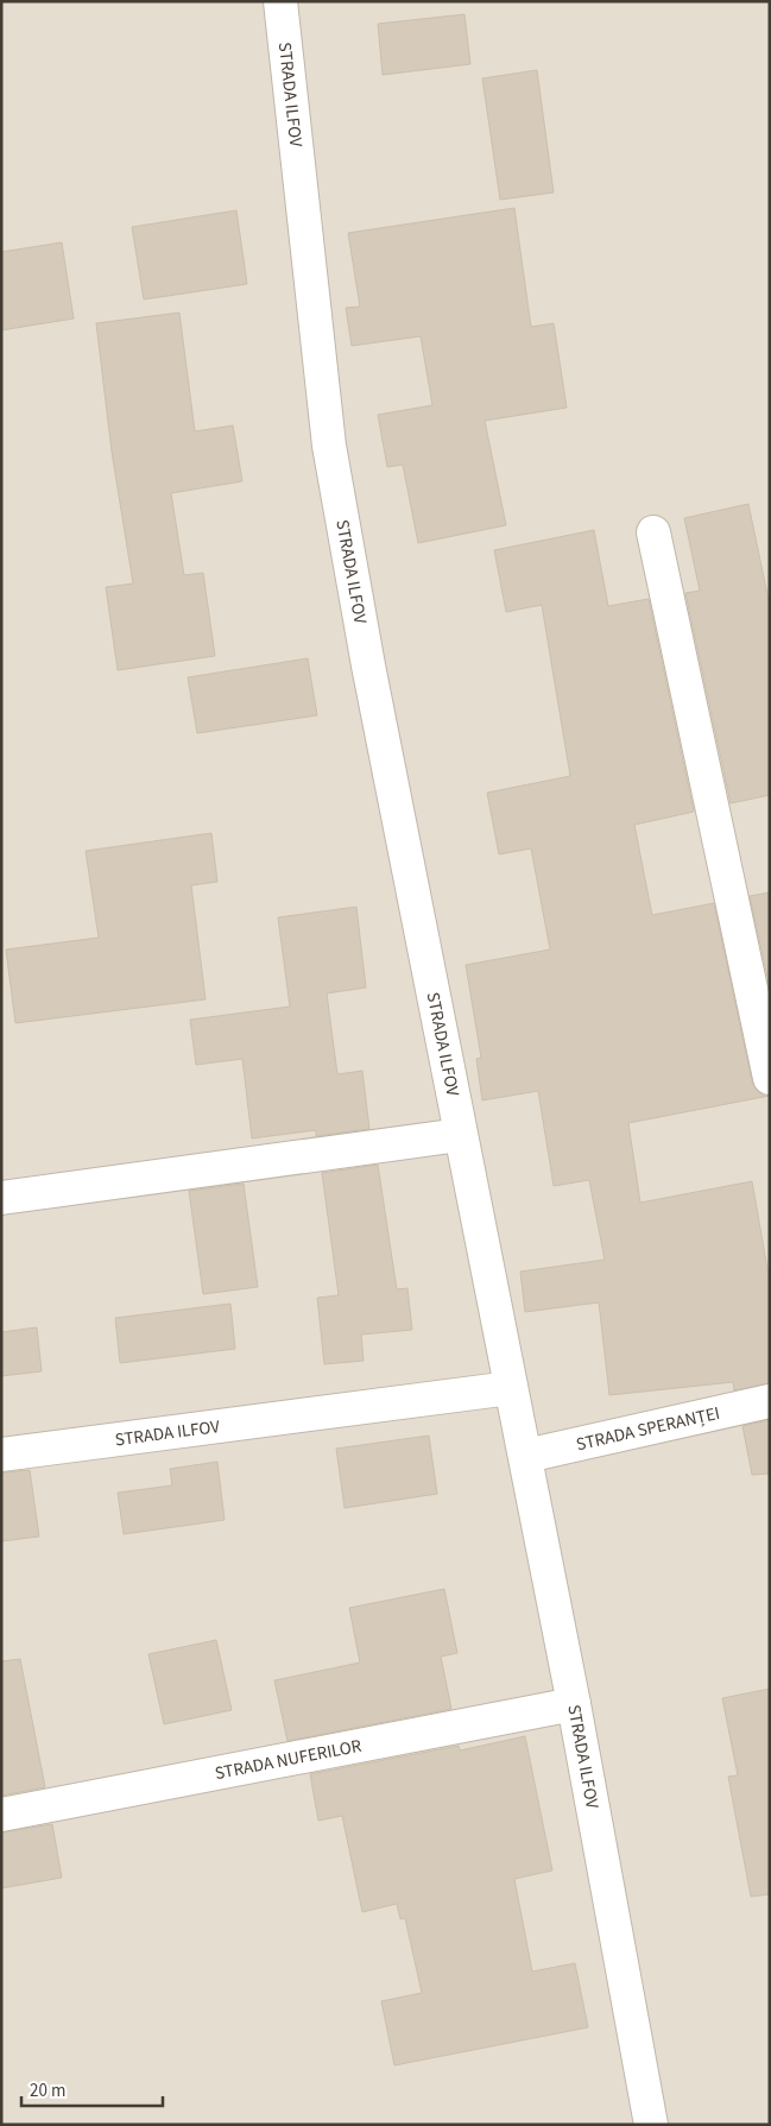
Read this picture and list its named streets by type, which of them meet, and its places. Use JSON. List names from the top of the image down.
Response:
{
  "streets": {
    "street": ["STRADA ILFOV", "STRADA SPERANȚEI", "STRADA NUFERILOR"]
  },
  "crossings": [
    ["STRADA ILFOV", "STRADA SPERANȚEI"],
    ["STRADA ILFOV", "STRADA NUFERILOR"]
  ],
  "scale_bar": "20 m"
}
